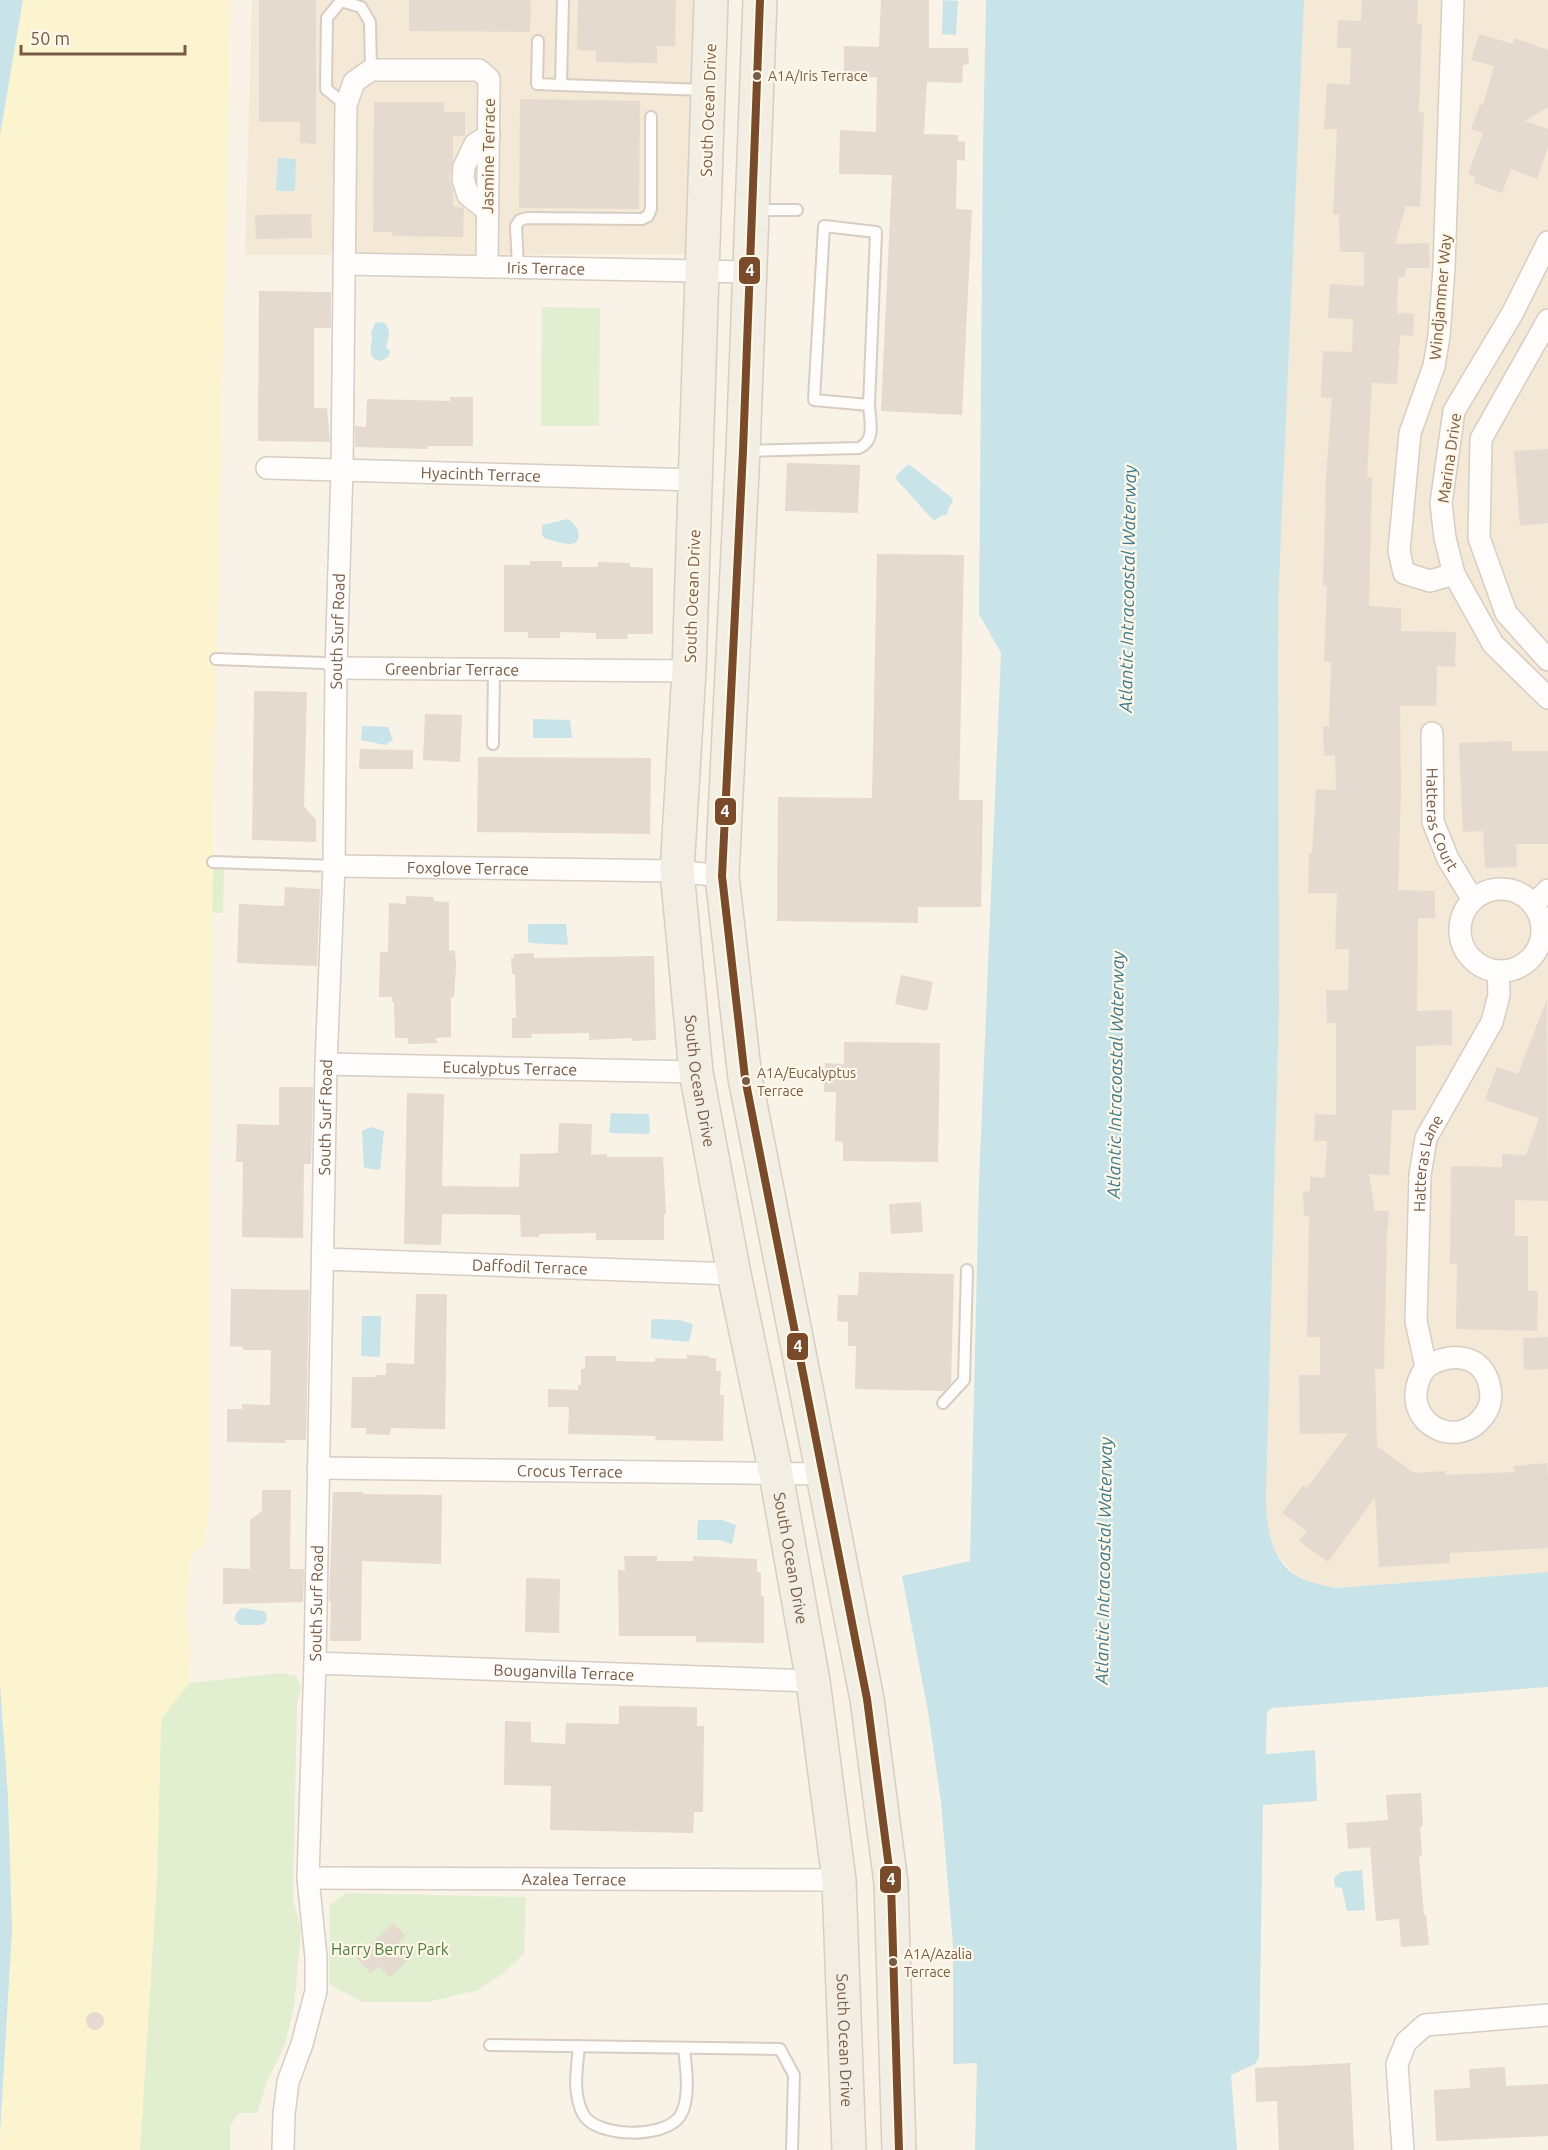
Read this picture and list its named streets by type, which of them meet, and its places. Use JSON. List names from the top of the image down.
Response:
{
  "streets": {
    "main road": ["South Ocean Drive"],
    "street": [
      "Jasmine Terrace",
      "Iris Terrace",
      "Windjammer Way",
      "Marina Drive",
      "Hyacinth Terrace",
      "South Surf Road",
      "Greenbriar Terrace",
      "Hatteras Court",
      "Foxglove Terrace",
      "Eucalyptus Terrace",
      "Hatteras Lane",
      "Daffodil Terrace",
      "Crocus Terrace",
      "Bouganvilla Terrace",
      "Azalea Terrace"
    ]
  },
  "crossings": [
    ["South Ocean Drive", "Iris Terrace"],
    ["South Ocean Drive", "Hyacinth Terrace"],
    ["South Ocean Drive", "Greenbriar Terrace"],
    ["South Ocean Drive", "Foxglove Terrace"],
    ["South Ocean Drive", "Eucalyptus Terrace"],
    ["South Ocean Drive", "Daffodil Terrace"],
    ["South Ocean Drive", "Crocus Terrace"],
    ["South Ocean Drive", "Bouganvilla Terrace"],
    ["South Ocean Drive", "Azalea Terrace"],
    ["Jasmine Terrace", "Iris Terrace"],
    ["Jasmine Terrace", "South Surf Road"],
    ["Iris Terrace", "South Surf Road"],
    ["Windjammer Way", "Marina Drive"],
    ["Hyacinth Terrace", "South Surf Road"],
    ["South Surf Road", "Greenbriar Terrace"],
    ["South Surf Road", "Foxglove Terrace"],
    ["South Surf Road", "Eucalyptus Terrace"],
    ["South Surf Road", "Daffodil Terrace"],
    ["South Surf Road", "Crocus Terrace"],
    ["South Surf Road", "Bouganvilla Terrace"],
    ["South Surf Road", "Azalea Terrace"],
    ["Hatteras Court", "Hatteras Lane"]
  ],
  "water": ["Atlantic Intracoastal Waterway"],
  "parks": ["Harry Berry Park"],
  "places": ["A1A/Iris Terrace", "A1A/Eucalyptus Terrace", "A1A/Azalia Terrace"],
  "lines": ["transit line 4"],
  "scale_bar": "50 m"
}
